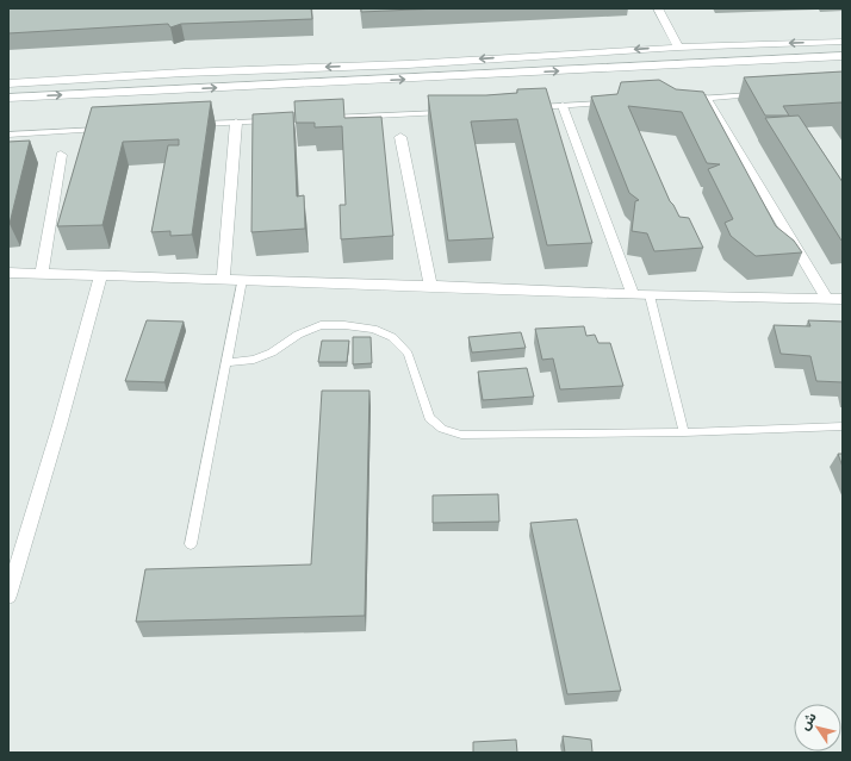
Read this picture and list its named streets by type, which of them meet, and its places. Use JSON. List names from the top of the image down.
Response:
{
  "north": "top left"
}
